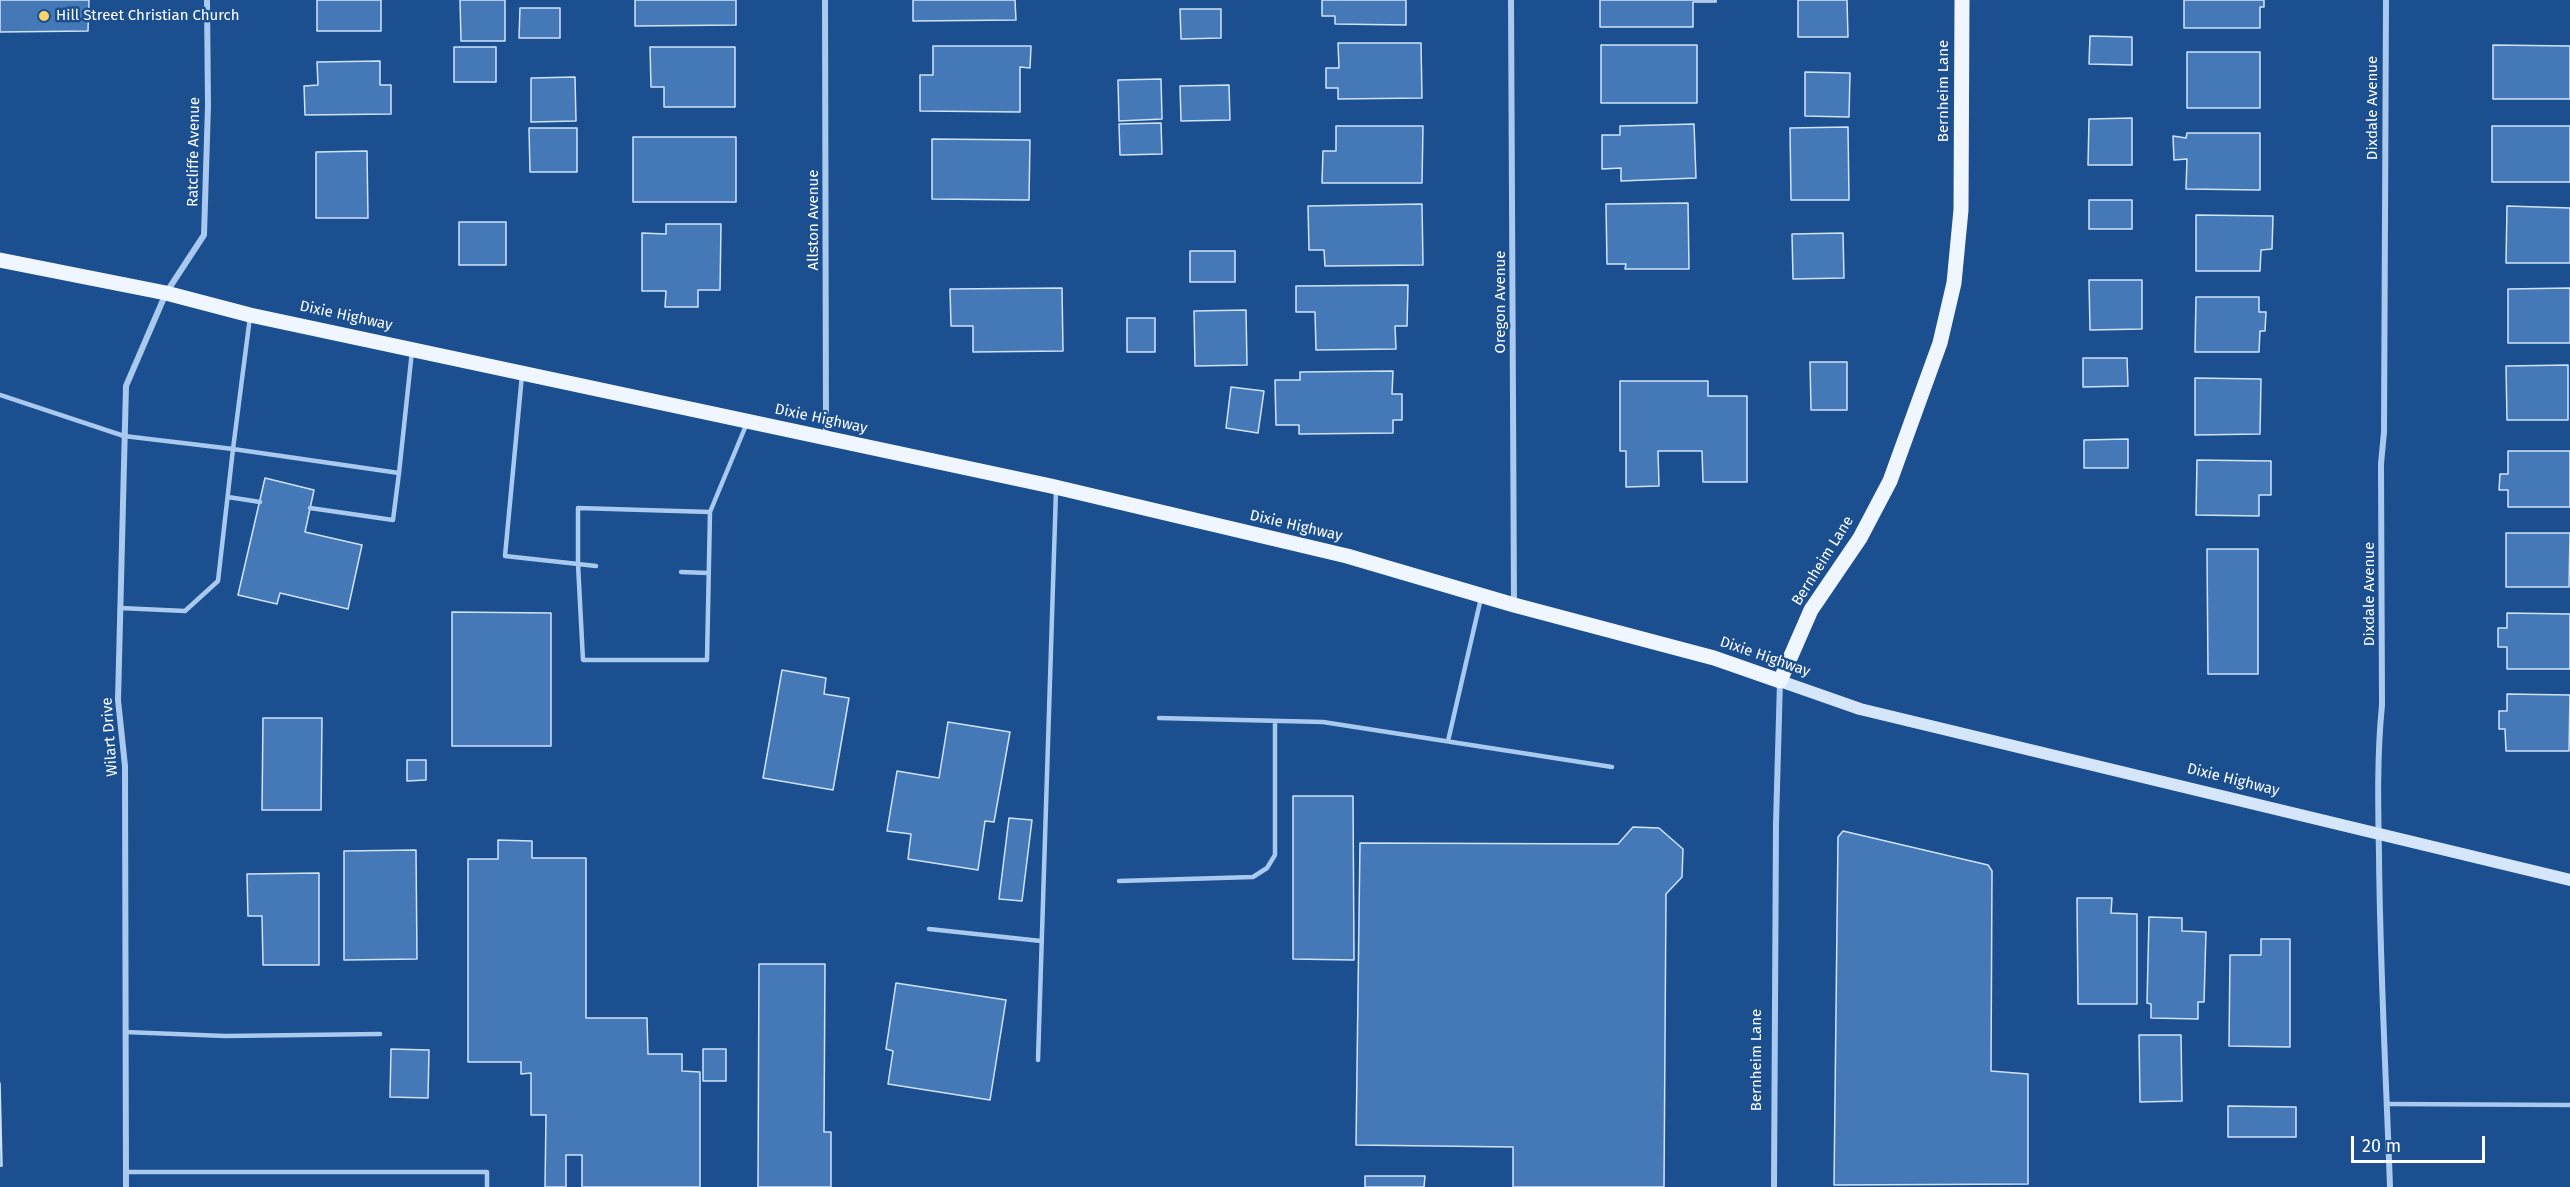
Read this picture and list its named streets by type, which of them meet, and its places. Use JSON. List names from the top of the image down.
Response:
{
  "streets": {
    "main road": ["Bernheim Lane", "Dixie Highway"],
    "street": [
      "Dixdale Avenue",
      "Ratcliffe Avenue",
      "Allston Avenue",
      "Oregon Avenue",
      "Wilart Drive"
    ]
  },
  "crossings": [
    ["Bernheim Lane", "Dixie Highway"],
    ["Dixdale Avenue", "Dixie Highway"],
    ["Ratcliffe Avenue", "Dixie Highway"],
    ["Ratcliffe Avenue", "Wilart Drive"],
    ["Allston Avenue", "Dixie Highway"],
    ["Oregon Avenue", "Dixie Highway"],
    ["Dixie Highway", "Wilart Drive"]
  ],
  "places": ["Hill Street Christian Church"],
  "scale_bar": "20 m"
}
